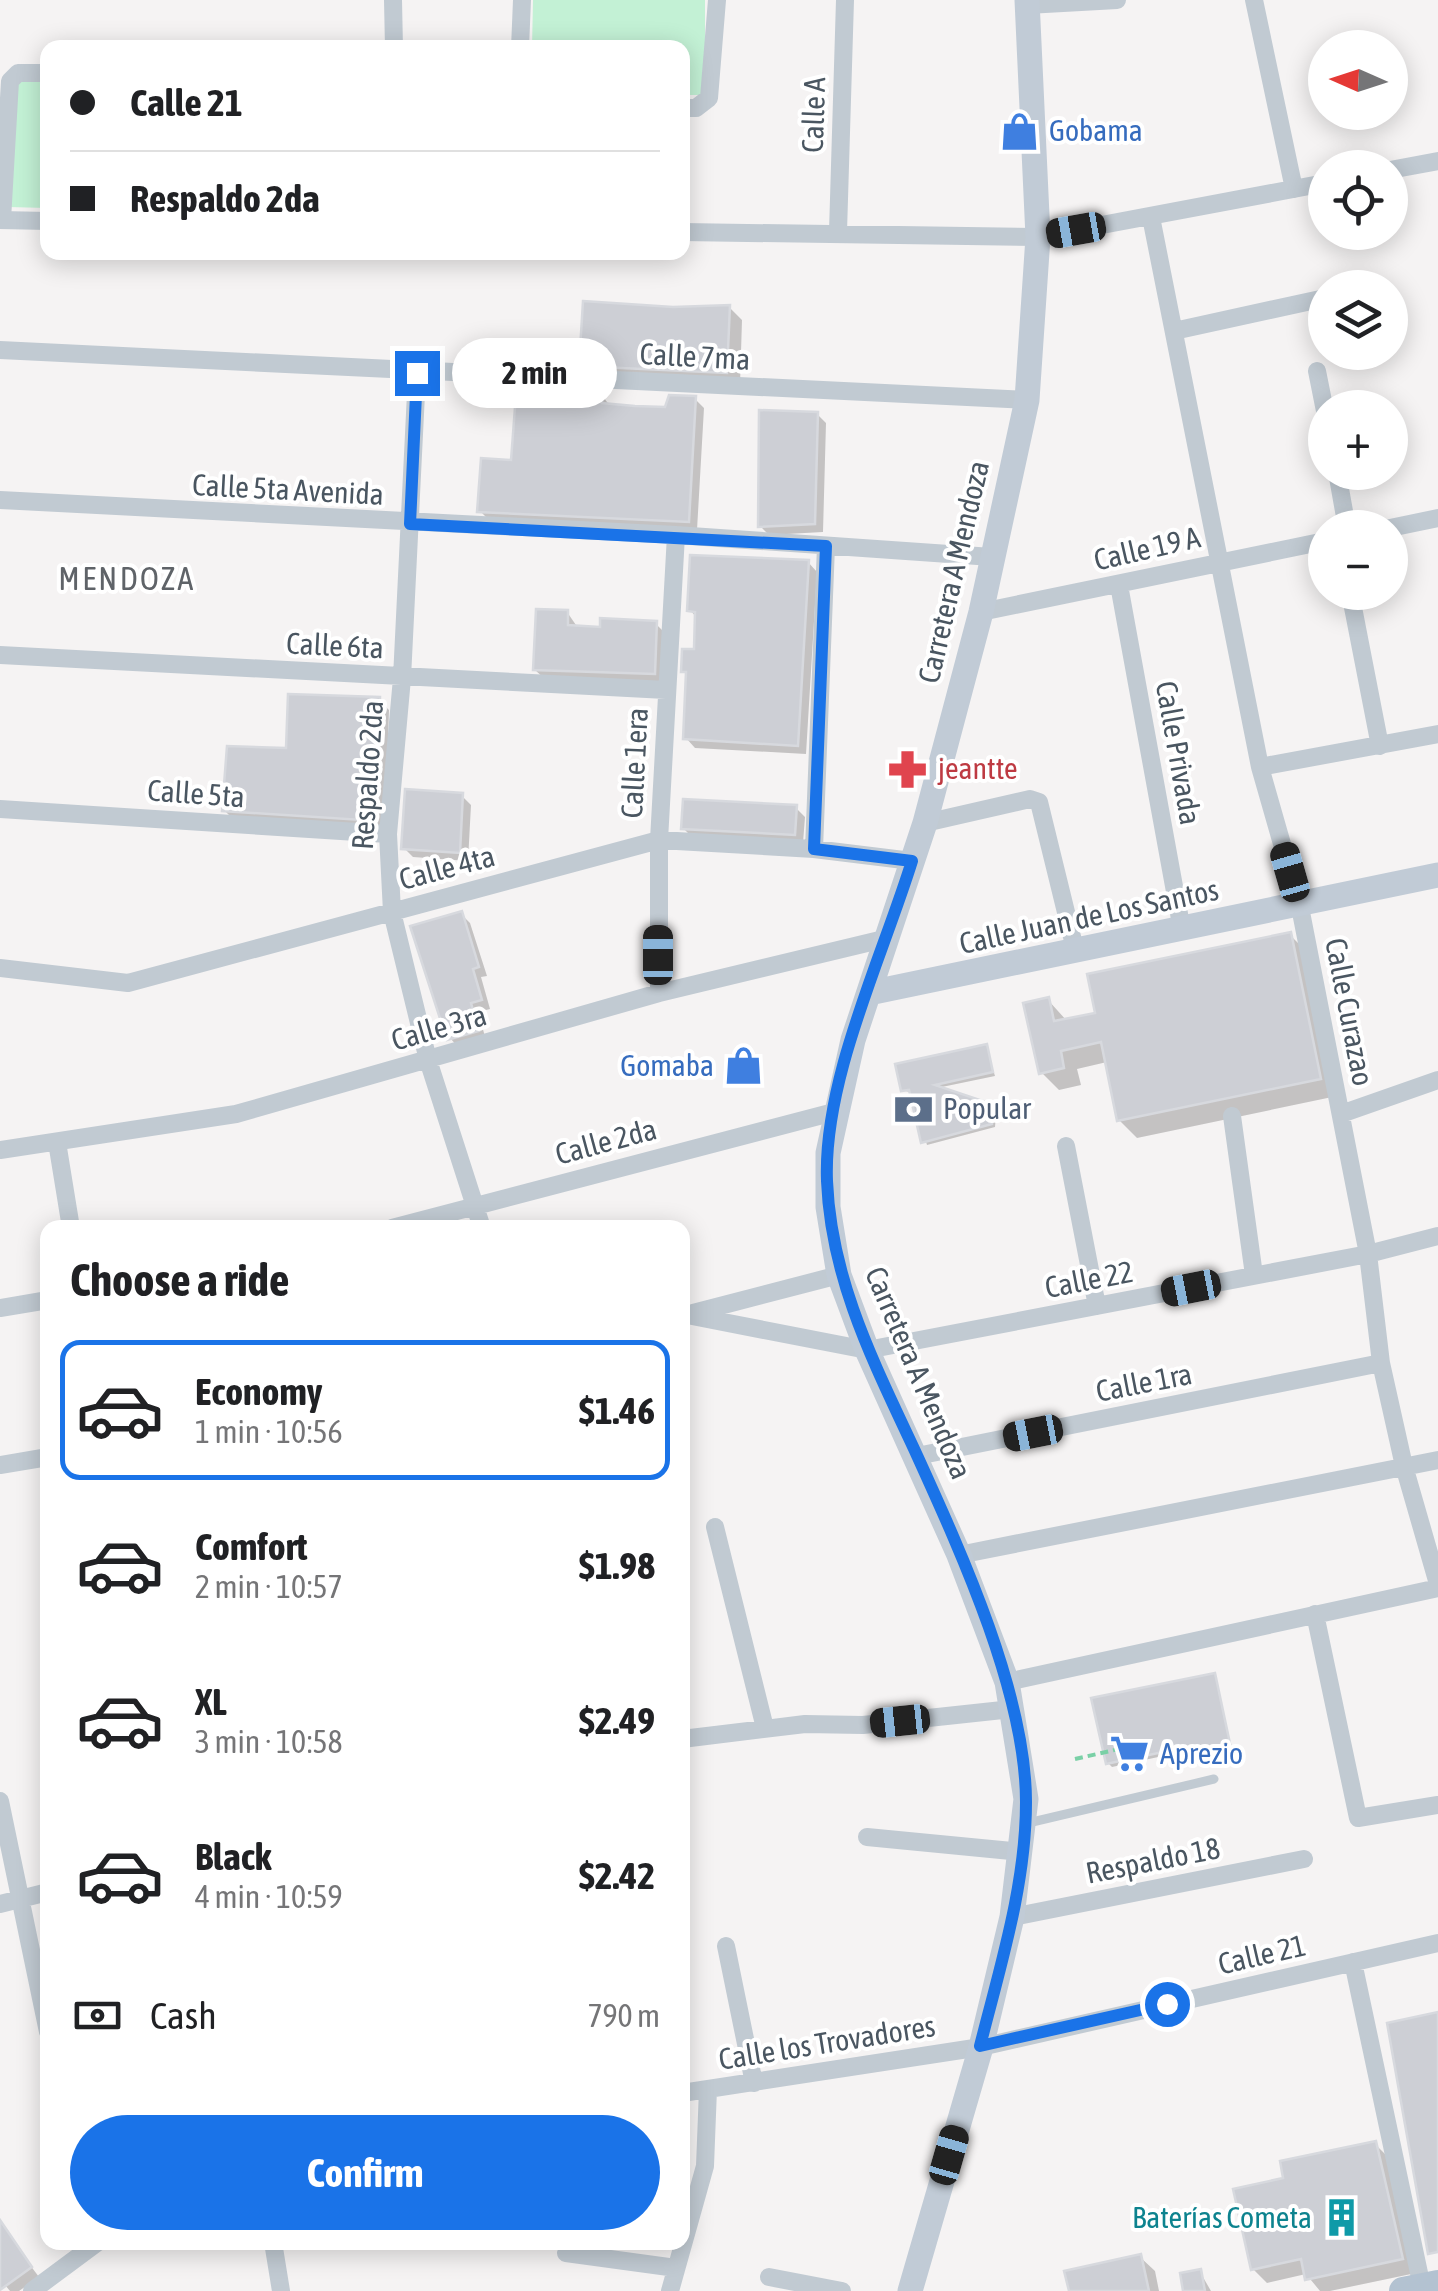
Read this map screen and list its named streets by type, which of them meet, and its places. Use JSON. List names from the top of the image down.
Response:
{
  "streets": {
    "street": [
      "Calle A",
      "Calle 7ma",
      "Calle 5ta Avenida",
      "Calle 19 A",
      "Carretera A Mendoza",
      "Calle 6ta",
      "Calle Privada",
      "Calle 1era",
      "Respaldo 2da",
      "Calle 5ta",
      "Calle 4ta",
      "Calle Juan de Los Santos",
      "Calle Curazao",
      "Calle 3ra",
      "Calle 2da",
      "Calle 22",
      "Calle 1ra",
      "Respaldo 18",
      "Calle 21",
      "Calle los Trovadores"
    ]
  },
  "crossings": [
    ["Calle 7ma", "Carretera A Mendoza"],
    ["Calle 7ma", "Respaldo 2da"],
    ["Calle 5ta Avenida", "Carretera A Mendoza"],
    ["Calle 5ta Avenida", "Calle 1era"],
    ["Calle 5ta Avenida", "Respaldo 2da"],
    ["Calle 19 A", "Carretera A Mendoza"],
    ["Calle 19 A", "Calle Privada"],
    ["Calle 19 A", "Calle Curazao"],
    ["Carretera A Mendoza", "Calle 4ta"],
    ["Carretera A Mendoza", "Calle Juan de Los Santos"],
    ["Carretera A Mendoza", "Calle 3ra"],
    ["Carretera A Mendoza", "Calle 2da"],
    ["Carretera A Mendoza", "Calle 22"],
    ["Carretera A Mendoza", "Calle 1ra"],
    ["Carretera A Mendoza", "Respaldo 18"],
    ["Carretera A Mendoza", "Calle 21"],
    ["Carretera A Mendoza", "Calle los Trovadores"],
    ["Calle 6ta", "Calle 1era"],
    ["Calle 6ta", "Respaldo 2da"],
    ["Calle Privada", "Calle Juan de Los Santos"],
    ["Calle 1era", "Calle 4ta"],
    ["Calle 1era", "Calle 3ra"],
    ["Respaldo 2da", "Calle 5ta"],
    ["Respaldo 2da", "Calle 4ta"],
    ["Respaldo 2da", "Calle 3ra"],
    ["Respaldo 2da", "Calle 2da"],
    ["Calle Juan de Los Santos", "Calle Curazao"],
    ["Calle Curazao", "Calle 22"],
    ["Calle Curazao", "Calle 1ra"],
    ["Calle 21", "Calle los Trovadores"]
  ],
  "districts": ["MENDOZA"],
  "places": {
    "shop": ["Gobama", "Gomaba"],
    "pharmacy": ["jeantte"],
    "bank": ["Popular"],
    "supermarket": ["Aprezio"],
    "building": ["Baterías Cometa"]
  },
  "north": "left",
  "page": {
    "map_buttons": ["+", "−"],
    "banner": ["Calle 21", "Respaldo 2da"],
    "bubble": "2 min",
    "heading": "Choose a ride",
    "list": [
      {
        "name": "Economy",
        "note": "1 min · 10:56",
        "value": "$1.46"
      },
      {
        "name": "Comfort",
        "note": "2 min · 10:57",
        "value": "$1.98"
      },
      {
        "name": "XL",
        "note": "3 min · 10:58",
        "value": "$2.49"
      },
      {
        "name": "Black",
        "note": "4 min · 10:59",
        "value": "$2.42"
      }
    ],
    "pay": ["Cash", "790 m"],
    "buttons": "Confirm"
  }
}
